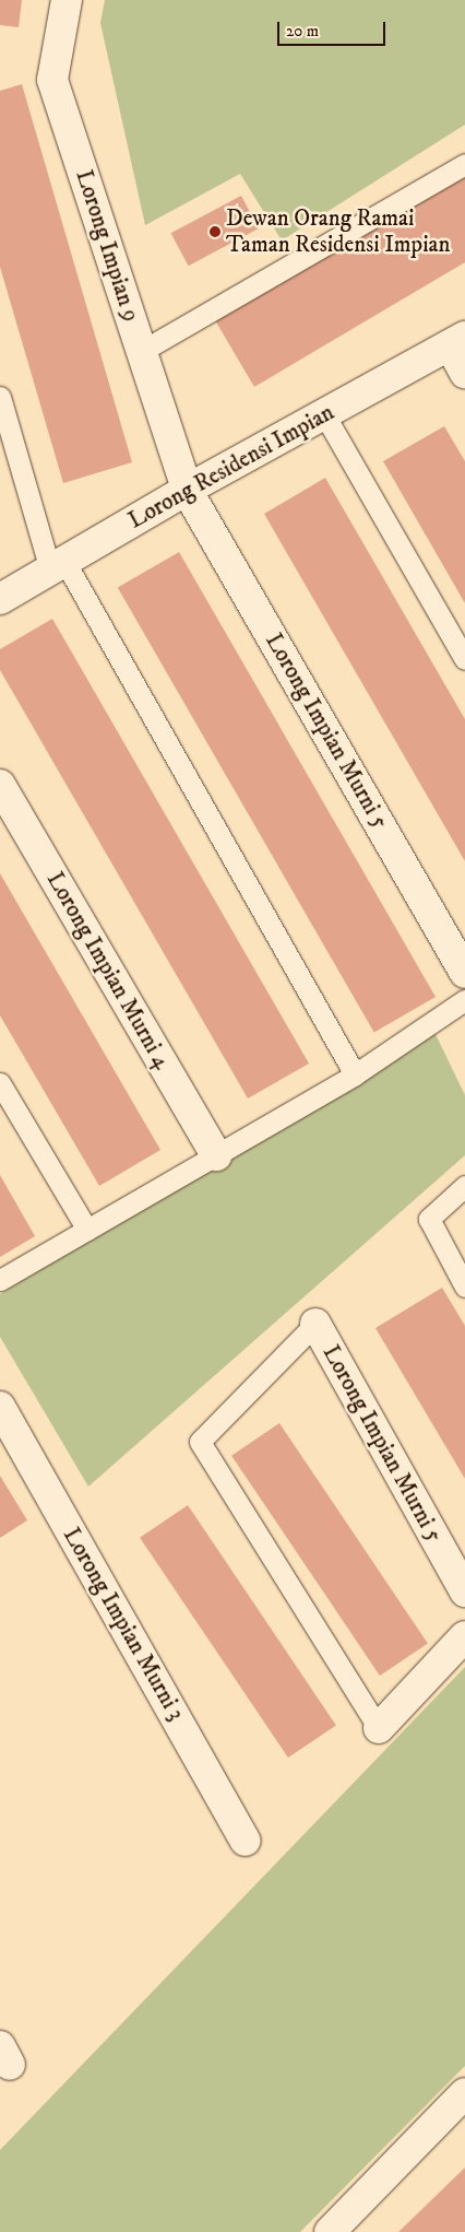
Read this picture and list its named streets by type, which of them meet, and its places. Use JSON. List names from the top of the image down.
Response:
{
  "streets": {
    "street": [
      "Lorong Impian 9",
      "Lorong Residensi Impian",
      "Lorong Impian Murni 5",
      "Lorong Impian Murni 4",
      "Lorong Impian Murni 3"
    ]
  },
  "crossings": [
    ["Lorong Impian 9", "Lorong Residensi Impian"],
    ["Lorong Impian 9", "Lorong Impian Murni 5"],
    ["Lorong Residensi Impian", "Lorong Impian Murni 5"]
  ],
  "places": ["Dewan Orang Ramai Taman Residensi Impian"],
  "scale_bar": "20 m"
}
